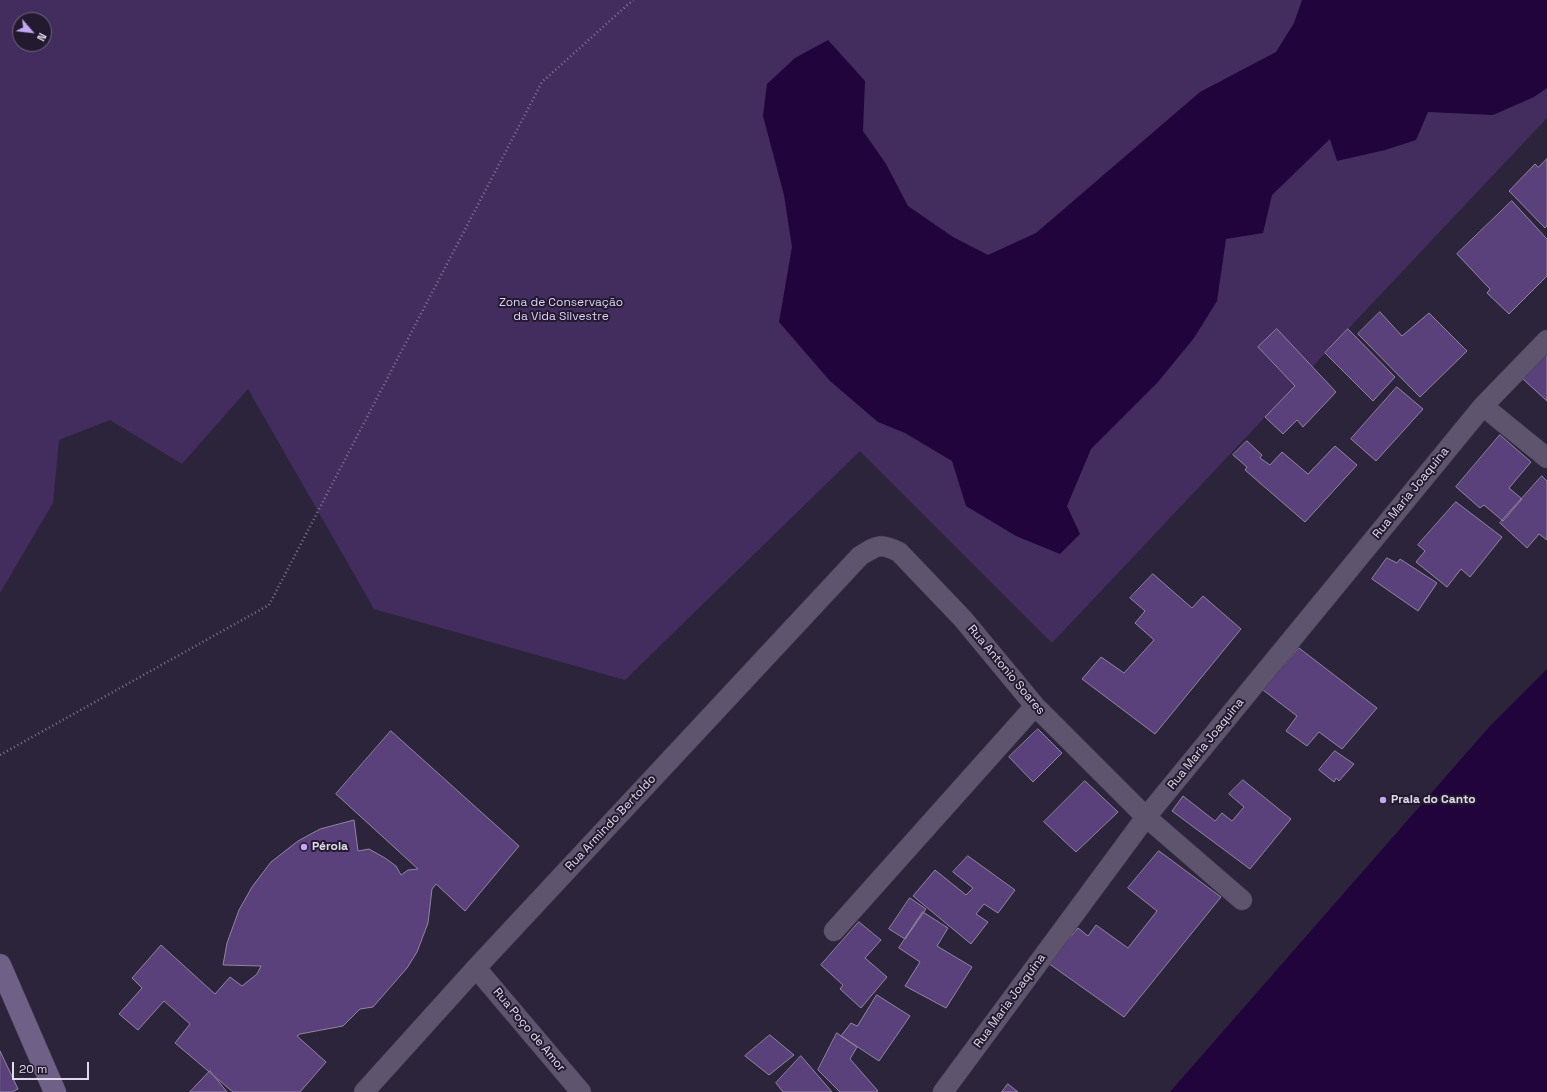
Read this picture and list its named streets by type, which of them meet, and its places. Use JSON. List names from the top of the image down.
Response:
{
  "streets": {
    "street": [
      "Rua Maria Joaquina",
      "Rua Antonio Soares",
      "Rua Armindo Bertoldo",
      "Rua Poço de Amor"
    ]
  },
  "crossings": [
    ["Rua Maria Joaquina", "Rua Antonio Soares"],
    ["Rua Antonio Soares", "Rua Armindo Bertoldo"],
    ["Rua Armindo Bertoldo", "Rua Poço de Amor"]
  ],
  "parks": ["Zona de Conservação da Vida Silvestre"],
  "places": ["Praia do Canto", "Pérola"],
  "scale_bar": "20 m",
  "north": "bottom right"
}
